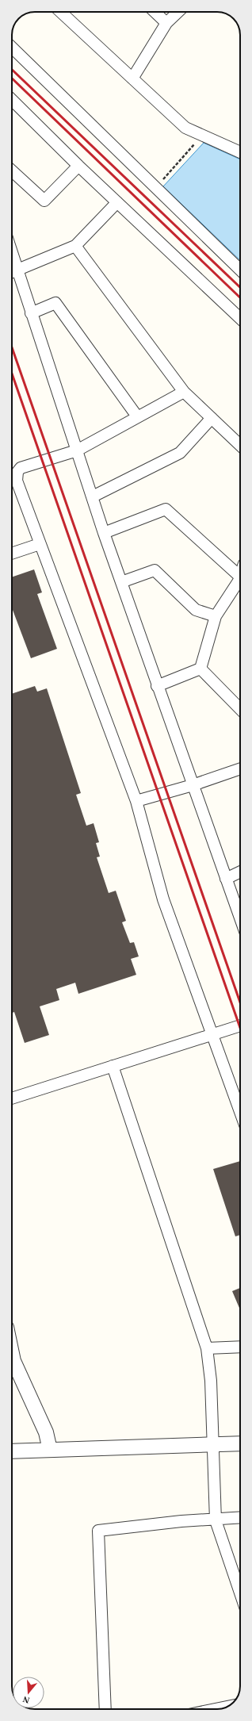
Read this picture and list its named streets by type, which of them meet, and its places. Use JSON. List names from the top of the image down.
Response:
{
  "north": "bottom"
}
